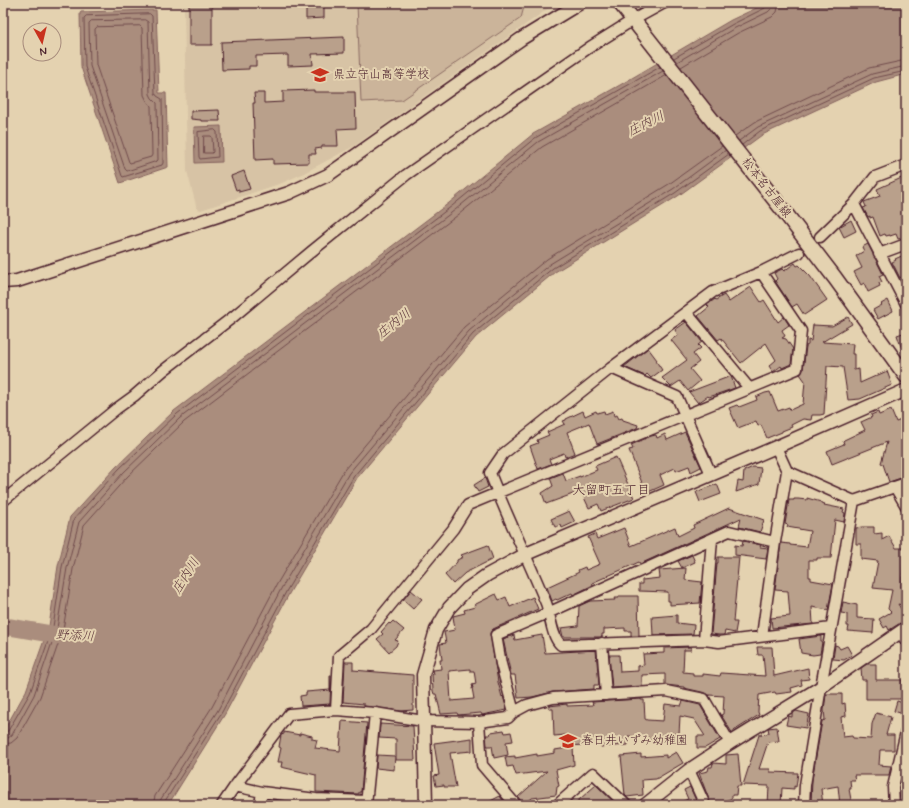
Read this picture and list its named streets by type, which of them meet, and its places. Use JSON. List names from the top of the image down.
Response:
{
  "streets": {
    "main road": ["松本名古屋線"]
  },
  "districts": ["大留町五丁目"],
  "water": ["庄内川", "野添川"],
  "places": {
    "school or university": ["県立守山高等学校", "春日井いずみ幼稚園"]
  },
  "north": "bottom"
}
